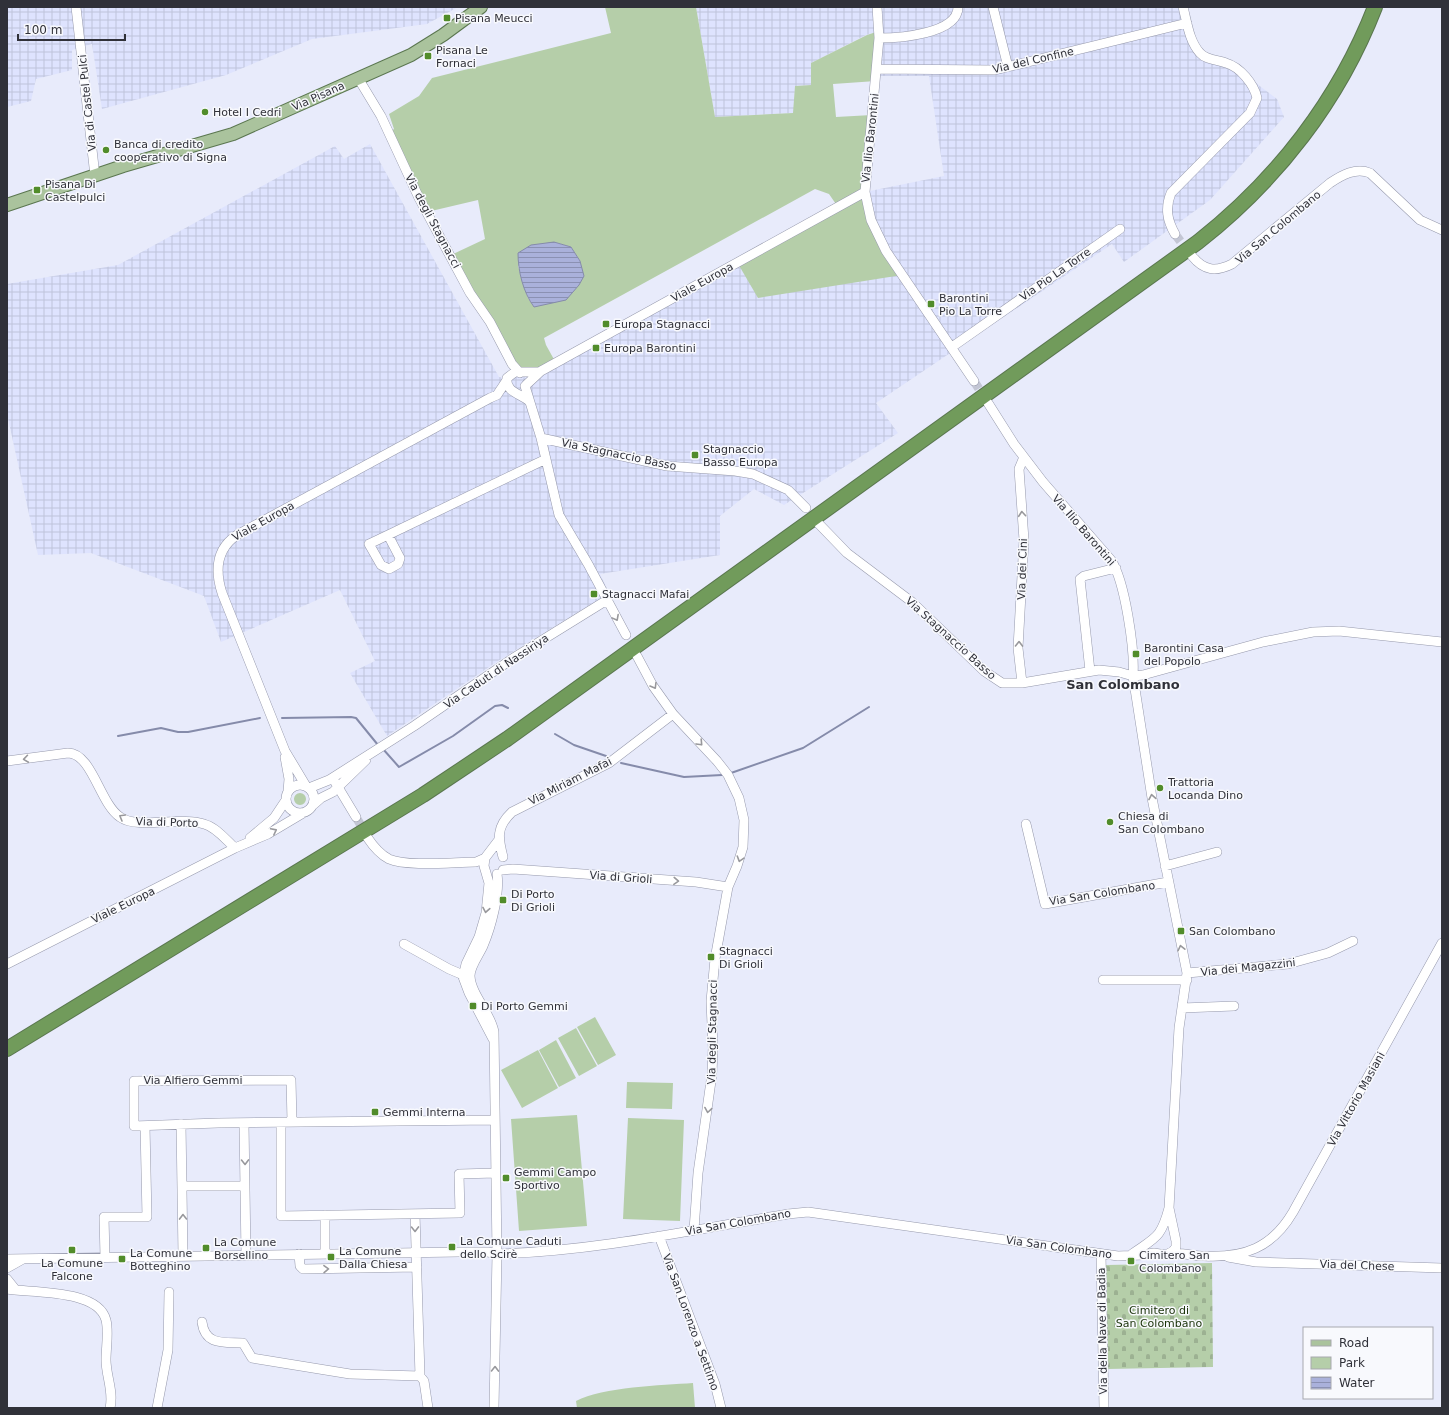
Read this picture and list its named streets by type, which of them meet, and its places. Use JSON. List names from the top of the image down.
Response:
{
  "streets": {
    "main road": ["Via Pisana"],
    "street": [
      "Via del Confine",
      "Via di Castel Pulci",
      "Via Ilio Barontini",
      "Via degli Stagnacci",
      "Via San Colombano",
      "Via Pio La Torre",
      "Viale Europa",
      "Via Stagnaccio Basso",
      "Via dei Cini",
      "Via Caduti di Nassiriya",
      "Via Miriam Mafai",
      "Via di Porto",
      "Via di Grioli",
      "Via dei Magazzini",
      "Via Alfiero Gemmi",
      "Via Vittorio Masiani",
      "Via del Chese",
      "Via San Lorenzo a Settimo",
      "Via della Nave di Badia"
    ]
  },
  "crossings": [
    ["Via del Confine", "Via Ilio Barontini"],
    ["Via Pisana", "Via di Castel Pulci"],
    ["Via Pisana", "Via degli Stagnacci"],
    ["Via Ilio Barontini", "Via San Colombano"],
    ["Via Ilio Barontini", "Via Pio La Torre"],
    ["Via Ilio Barontini", "Viale Europa"],
    ["Via Ilio Barontini", "Via Stagnaccio Basso"],
    ["Via Ilio Barontini", "Via dei Cini"],
    ["Via degli Stagnacci", "Via San Colombano"],
    ["Via degli Stagnacci", "Viale Europa"],
    ["Via degli Stagnacci", "Via Stagnaccio Basso"],
    ["Via degli Stagnacci", "Via Caduti di Nassiriya"],
    ["Via degli Stagnacci", "Via Miriam Mafai"],
    ["Via degli Stagnacci", "Via di Grioli"],
    ["Via San Colombano", "Via Stagnaccio Basso"],
    ["Via San Colombano", "Via dei Magazzini"],
    ["Via San Colombano", "Via del Chese"],
    ["Via San Colombano", "Via San Lorenzo a Settimo"],
    ["Via San Colombano", "Via della Nave di Badia"],
    ["Viale Europa", "Via di Porto"],
    ["Via Stagnaccio Basso", "Via dei Cini"],
    ["Via Miriam Mafai", "Via di Grioli"],
    ["Via Vittorio Masiani", "Via del Chese"]
  ],
  "one_way": [
    "Via degli Stagnacci",
    "Via dei Cini",
    "Via di Porto",
    "Via di Grioli"
  ],
  "districts": ["San Colombano"],
  "parks": ["Cimitero di San Colombano"],
  "places": {
    "transit": [
      "Pisana Meucci",
      "Pisana Le Fornaci",
      "Pisana Di Castelpulci",
      "Barontini Pio La Torre",
      "Europa Stagnacci",
      "Europa Barontini",
      "Stagnaccio Basso Europa",
      "Stagnacci Mafai",
      "Barontini Casa del Popolo",
      "Di Porto Di Grioli",
      "San Colombano",
      "Stagnacci Di Grioli",
      "Di Porto Gemmi",
      "Gemmi Interna",
      "Gemmi Campo Sportivo",
      "La Comune Caduti dello Scirè",
      "La Comune Borsellino",
      "La Comune Falcone",
      "La Comune Dalla Chiesa",
      "La Comune Botteghino",
      "Cimitero San Colombano"
    ],
    "other": [
      "Hotel I Cedri",
      "Banca di credito cooperativo di Signa",
      "Trattoria Locanda Dino",
      "Chiesa di San Colombano"
    ]
  },
  "legend": ["Road", "Park", "Water"],
  "scale_bar": "100 m"
}
